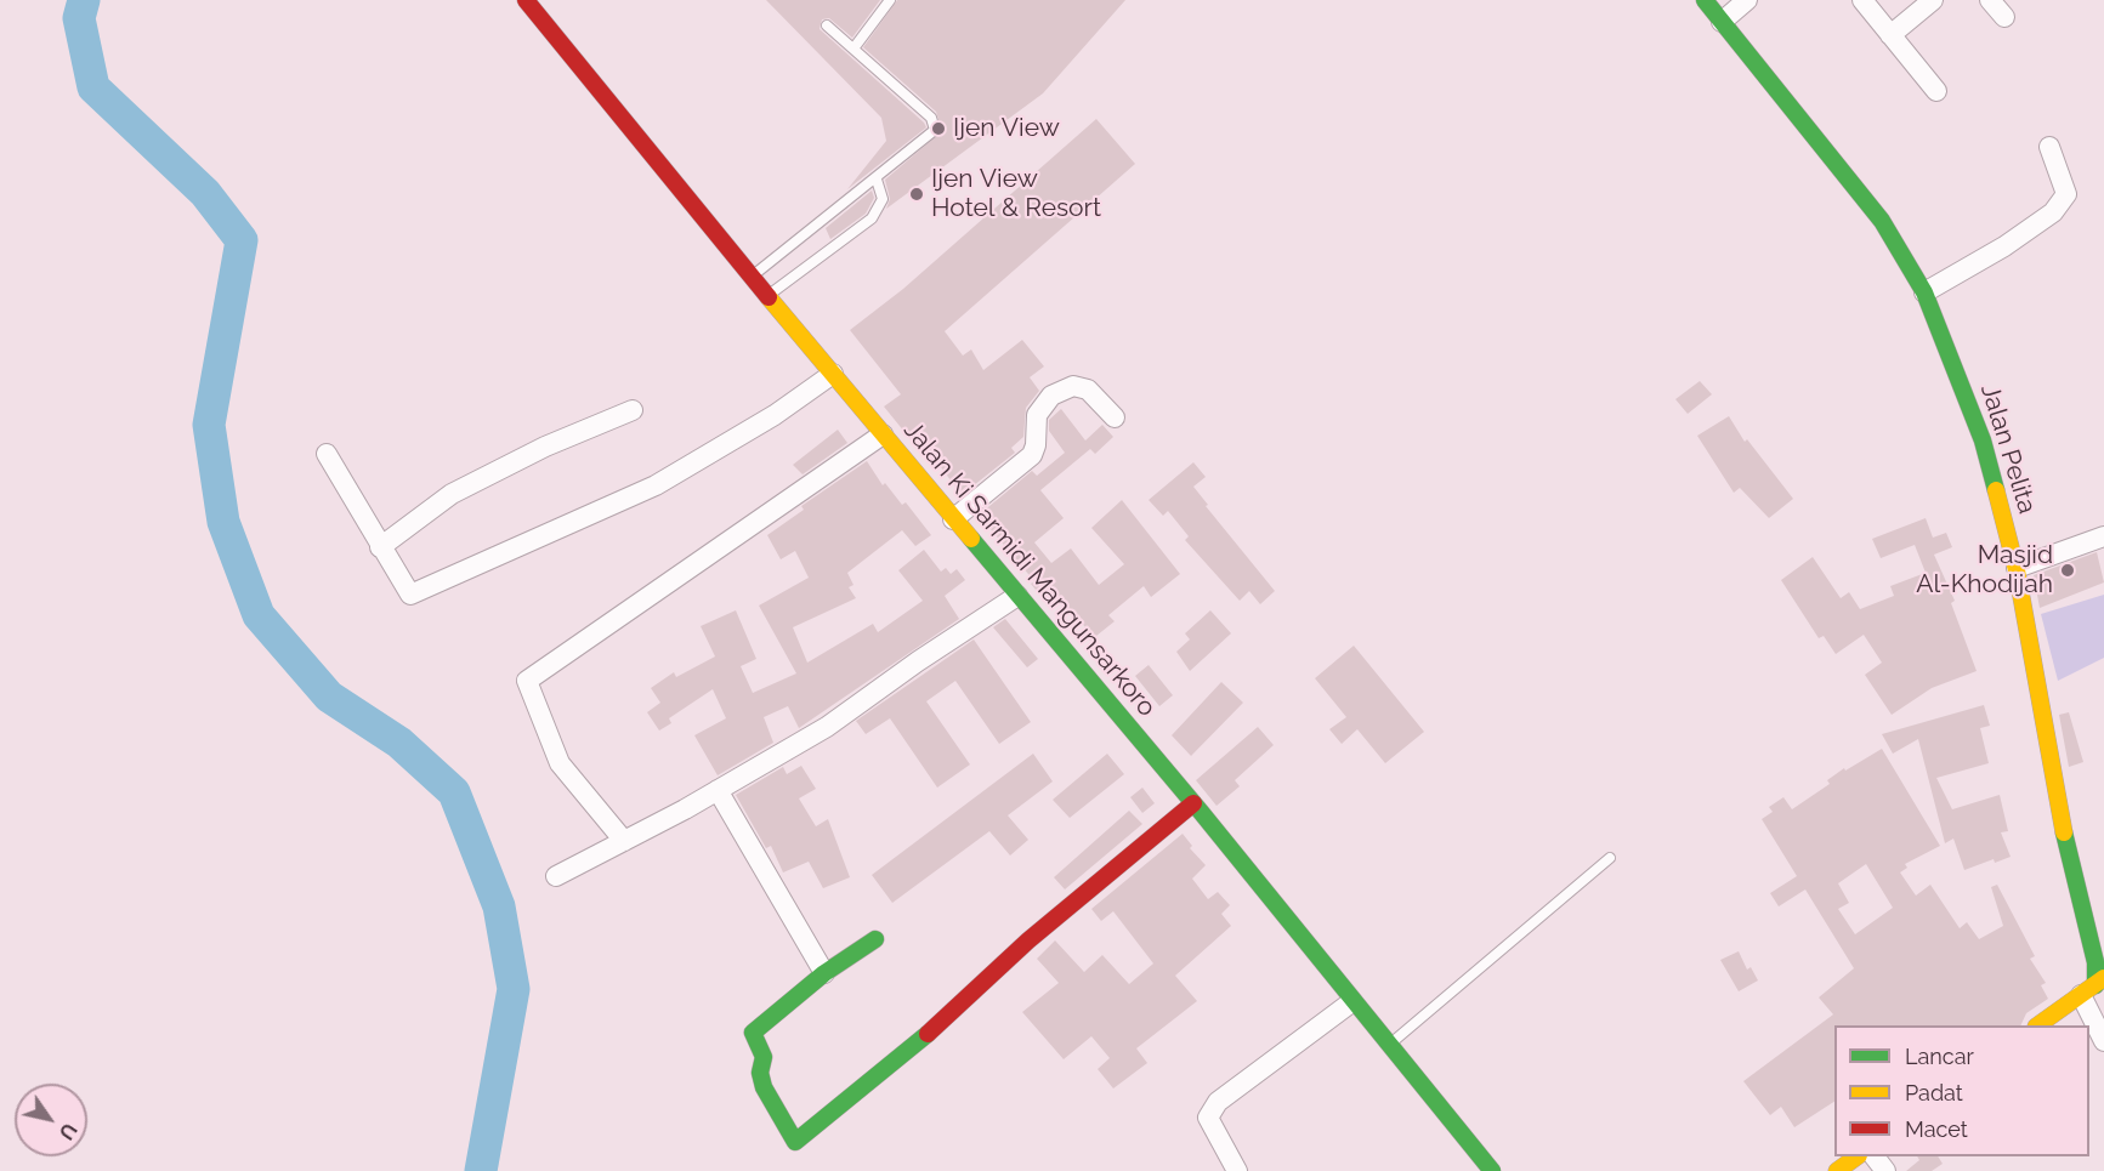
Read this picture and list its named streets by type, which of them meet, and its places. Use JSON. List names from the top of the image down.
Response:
{
  "streets": {
    "main road": ["Jalan Pelita", "Jalan Ki Sarmidi Mangunsarkoro"]
  },
  "places": ["Ijen View", "Ijen View Hotel & Resort", "Masjid Al-Khodijah"],
  "legend": ["Lancar", "Padat", "Macet"],
  "north": "bottom right"
}
